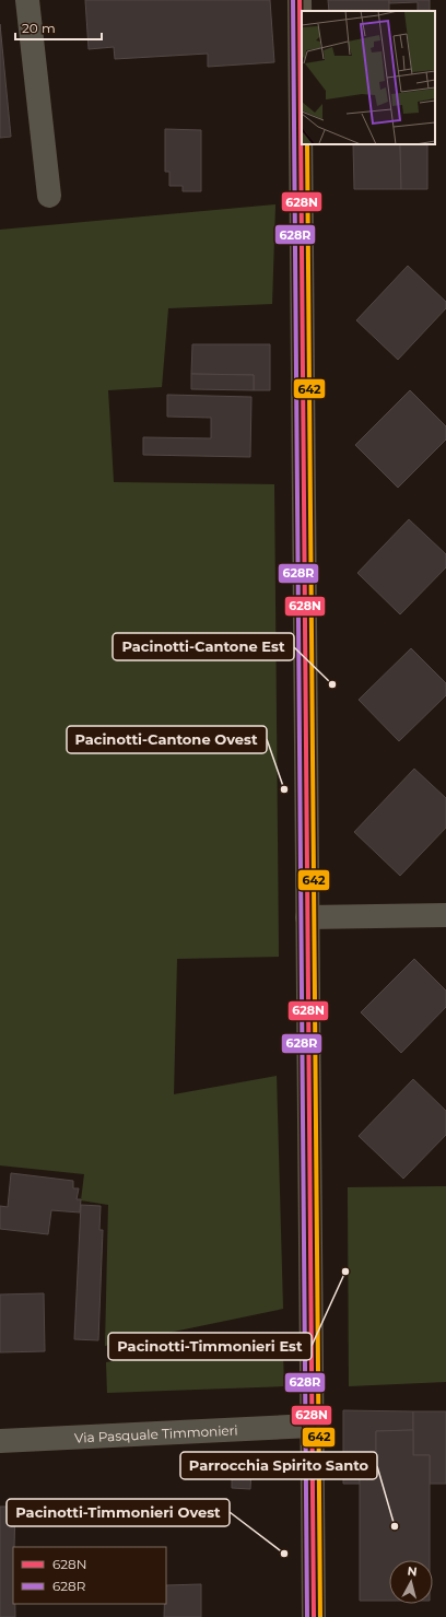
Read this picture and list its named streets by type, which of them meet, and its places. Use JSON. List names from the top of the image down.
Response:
{
  "streets": {
    "street": ["Via Pasquale Timmonieri"]
  },
  "places": [
    "Pacinotti-Cantone Est",
    "Pacinotti-Cantone Ovest",
    "Pacinotti-Timmonieri Est",
    "Parrocchia Spirito Santo",
    "Pacinotti-Timmonieri Ovest"
  ],
  "lines": ["transit line 628N", "transit line 628R", "transit line 642"],
  "legend": ["628N", "628R"],
  "scale_bar": "20 m",
  "north": "top"
}
